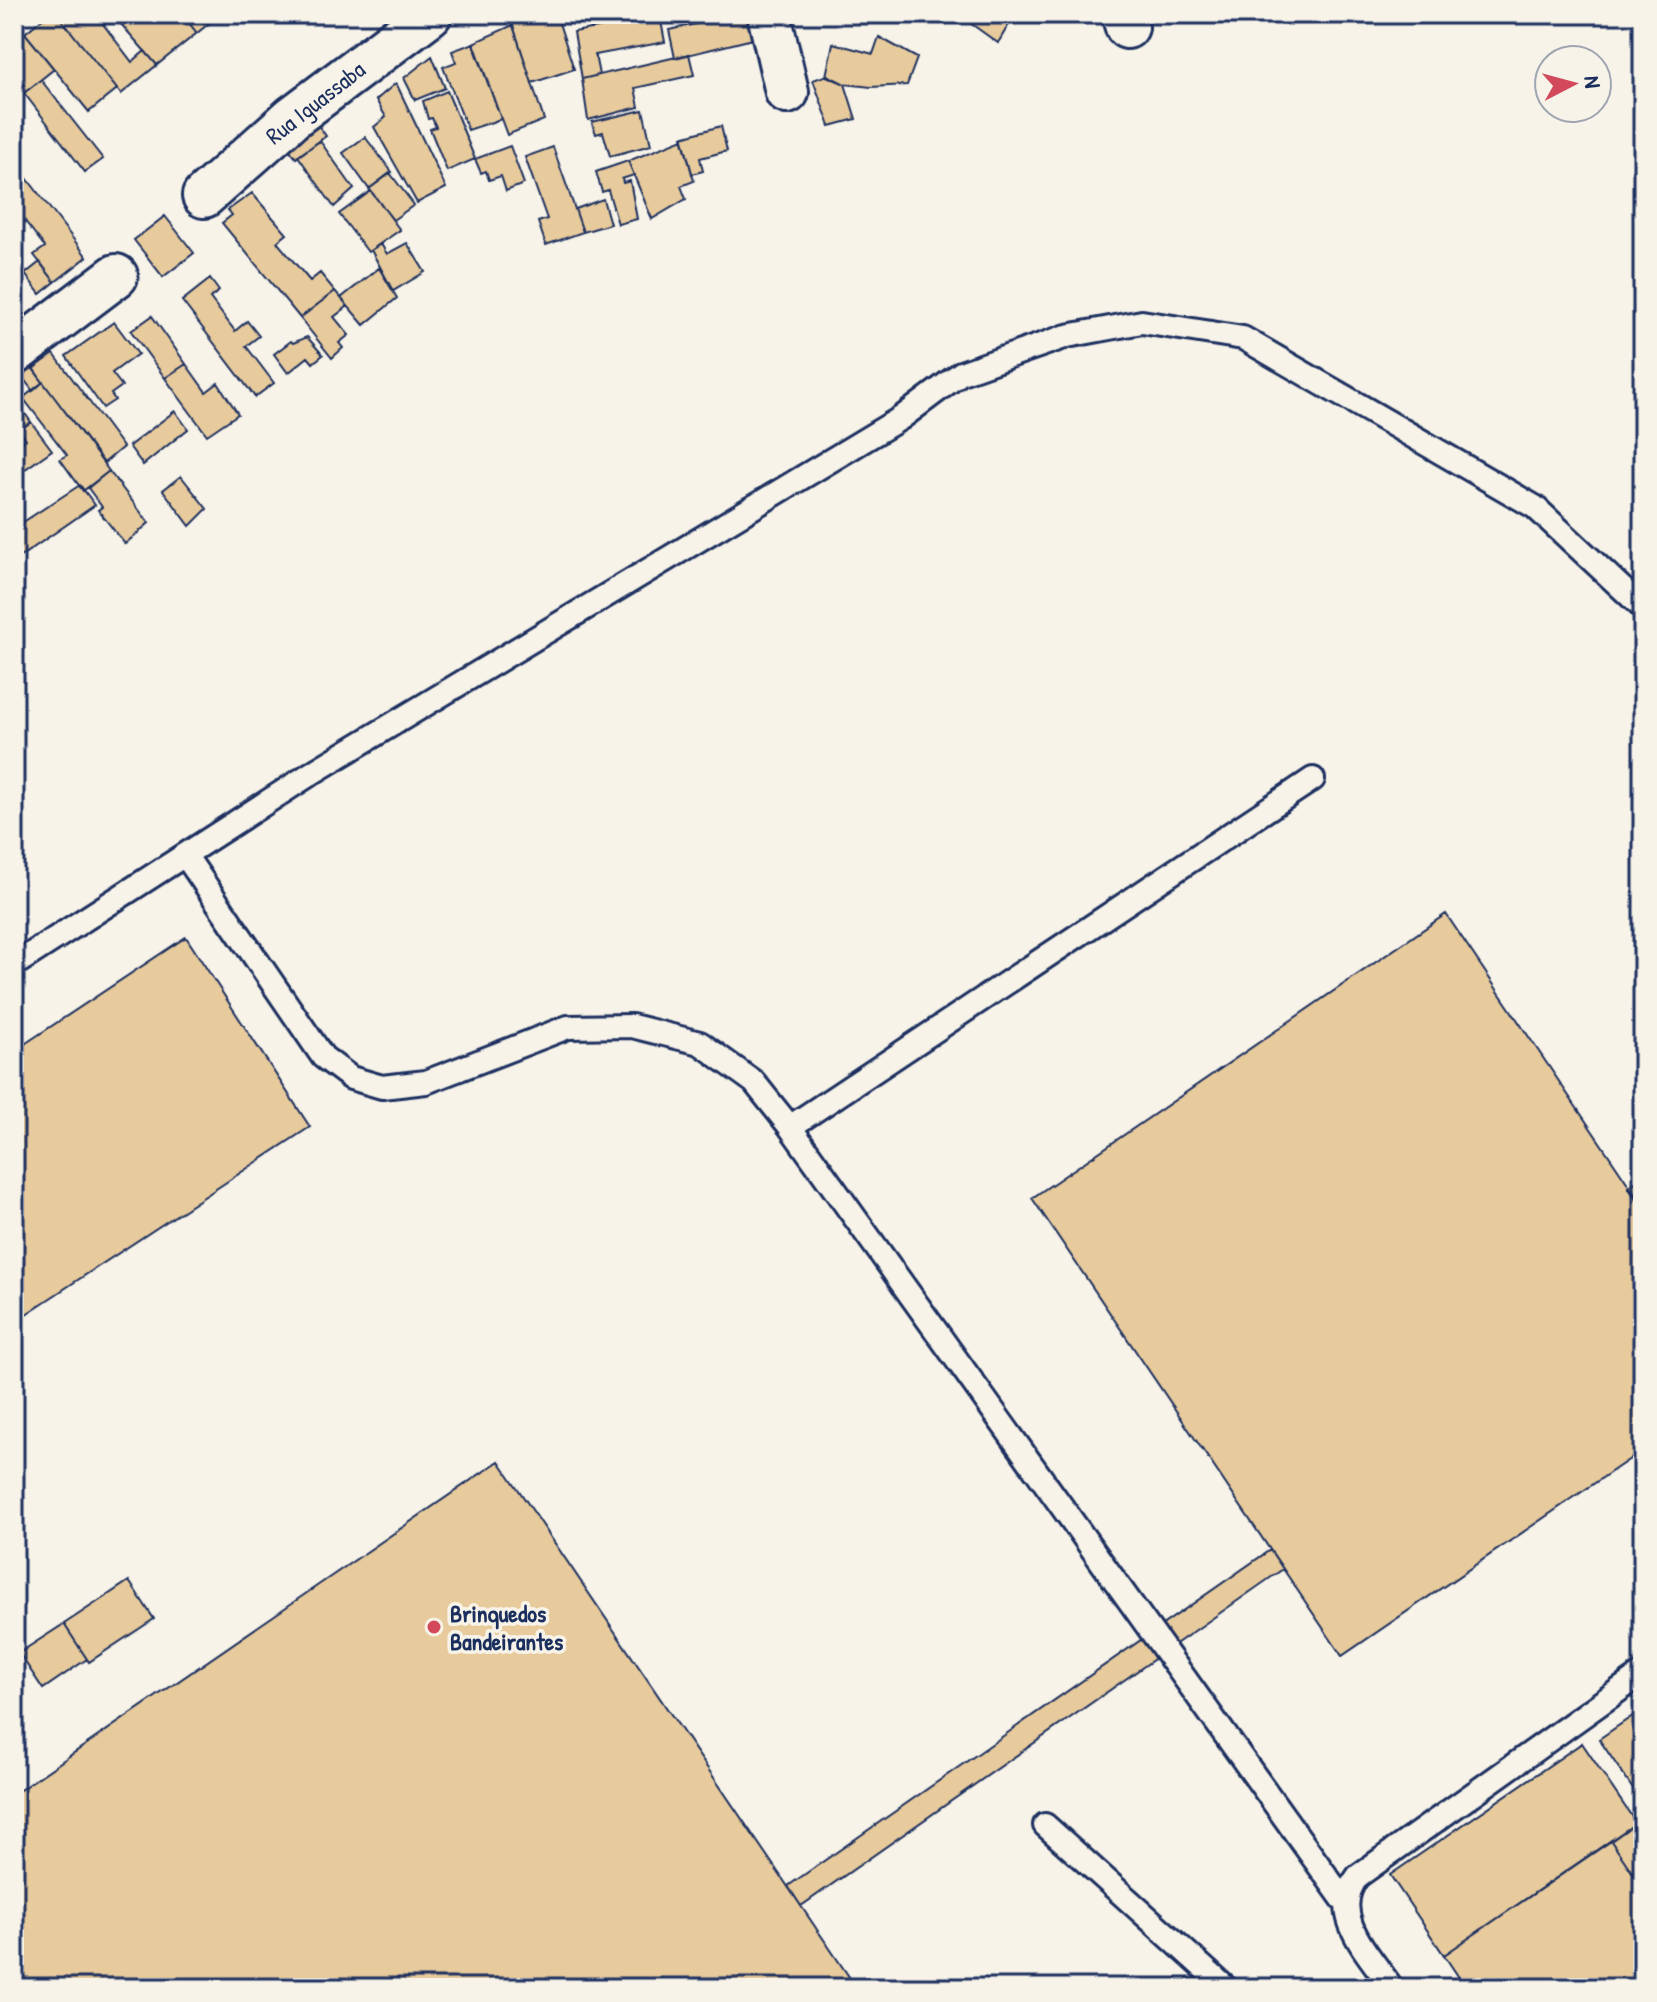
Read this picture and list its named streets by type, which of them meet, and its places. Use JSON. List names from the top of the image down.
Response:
{
  "streets": {
    "street": ["Rua Iguassaba"]
  },
  "places": ["Brinquedos Bandeirantes"],
  "north": "right"
}
